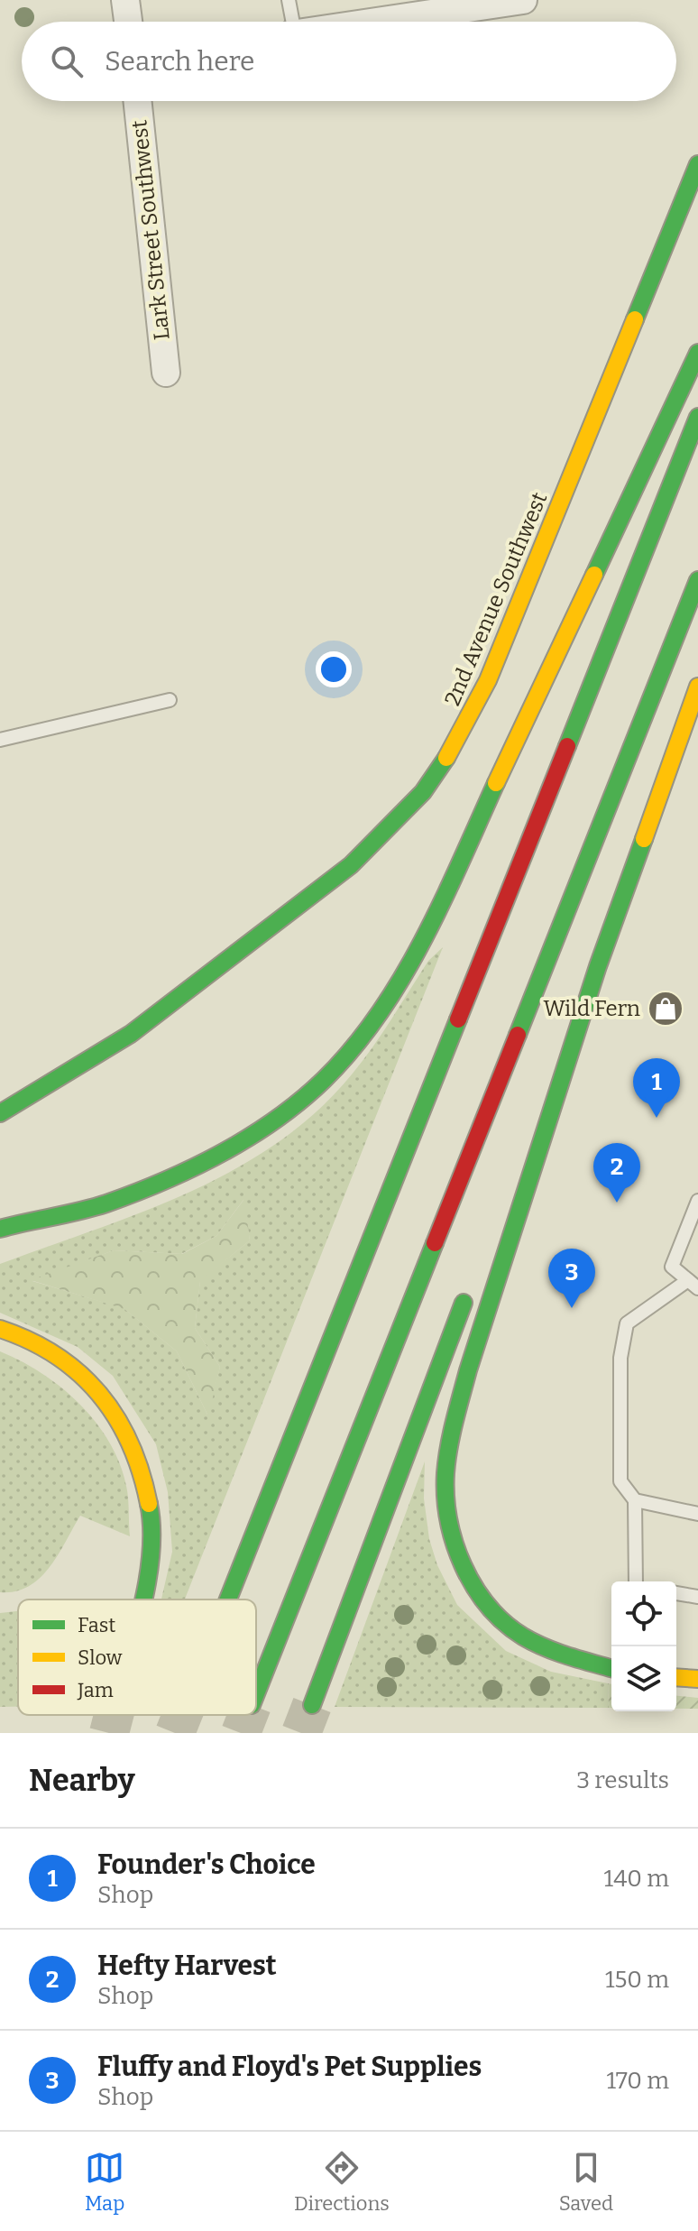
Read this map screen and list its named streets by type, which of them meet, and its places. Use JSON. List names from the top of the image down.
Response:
{
  "streets": {
    "main road": ["2nd Avenue Southwest"],
    "street": ["Lark Street Southwest"]
  },
  "places": {
    "shop": ["Wild Fern"]
  },
  "legend": ["Fast", "Slow", "Jam"],
  "page": {
    "search": "Search here",
    "pins": ["1", "2", "3"],
    "heading": ["Nearby", "3 results"],
    "list": [
      {
        "mark": "1",
        "name": "Founder's Choice",
        "note": "Shop",
        "value": "140 m"
      },
      {
        "mark": "2",
        "name": "Hefty Harvest",
        "note": "Shop",
        "value": "150 m"
      },
      {
        "mark": "3",
        "name": "Fluffy and Floyd's Pet Supplies",
        "note": "Shop",
        "value": "170 m"
      }
    ],
    "nav": ["Map", "Directions", "Saved"]
  }
}
